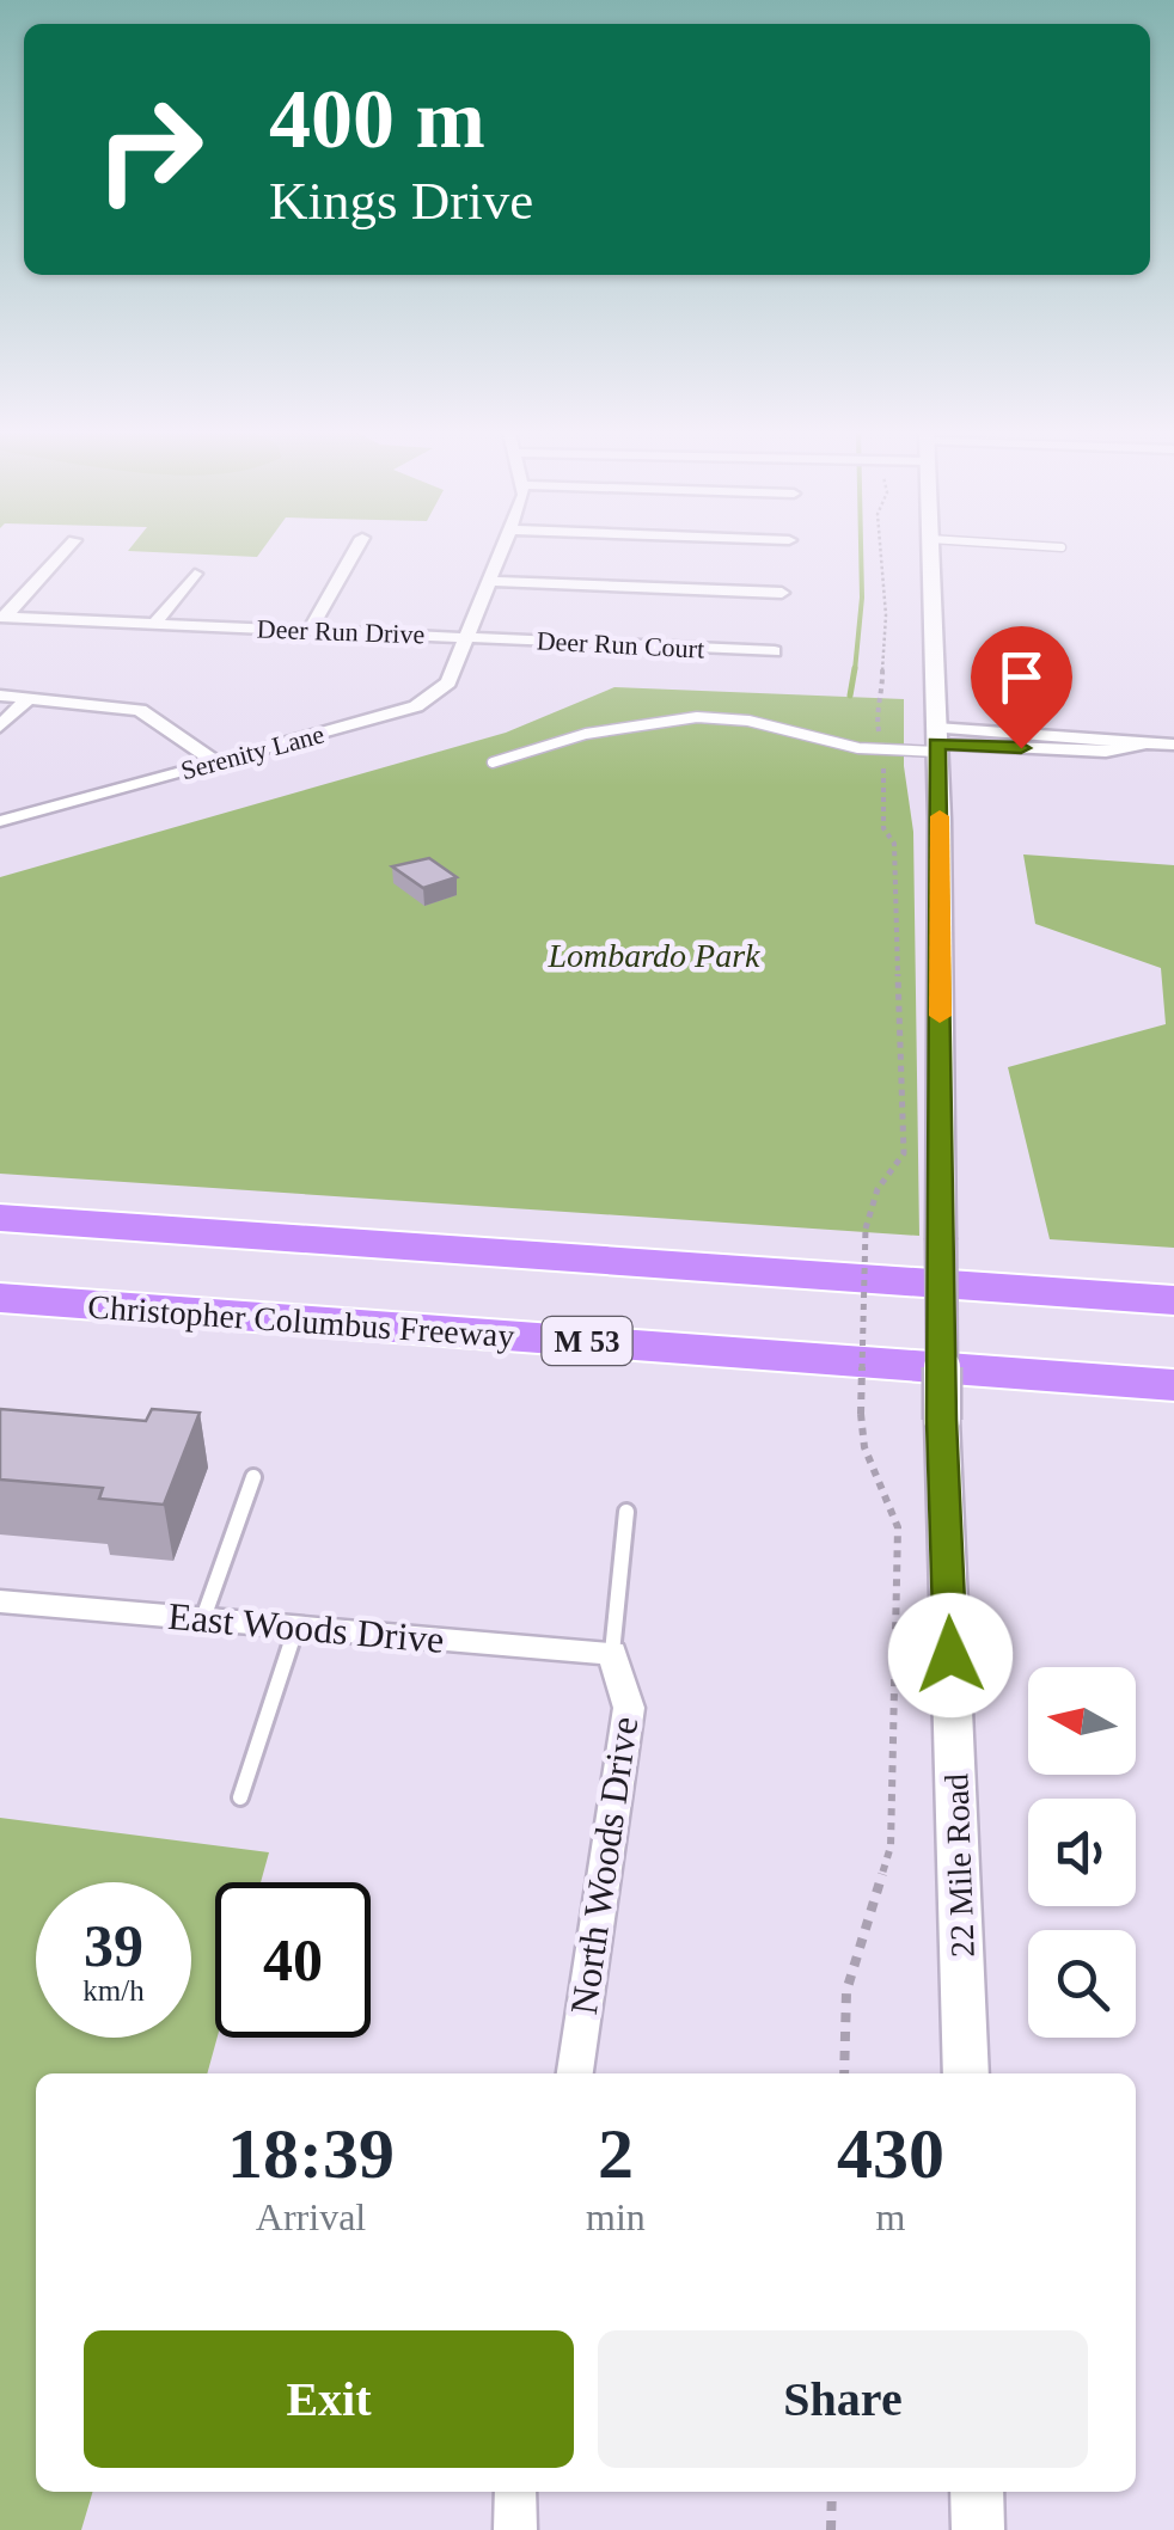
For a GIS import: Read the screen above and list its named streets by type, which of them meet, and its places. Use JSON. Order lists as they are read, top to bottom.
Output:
{
  "streets": {
    "highway": ["Christopher Columbus Freeway", "M 53"],
    "street": [
      "Deer Run Drive",
      "Deer Run Court",
      "Serenity Lane",
      "East Woods Drive",
      "North Woods Drive",
      "22 Mile Road"
    ]
  },
  "crossings": [
    ["Deer Run Drive", "Deer Run Court"],
    ["Deer Run Drive", "Serenity Lane"],
    ["Deer Run Court", "Serenity Lane"],
    ["East Woods Drive", "North Woods Drive"]
  ],
  "parks": ["Lombardo Park"],
  "north": "left",
  "page": {
    "turn": ["400 m", "Kings Drive"],
    "speed": "39 km/h",
    "limit": "40",
    "eta": [
      "18:39",
      "Arrival",
      "2",
      "min",
      "430",
      "m"
    ],
    "buttons": ["Exit", "Share"]
  }
}
